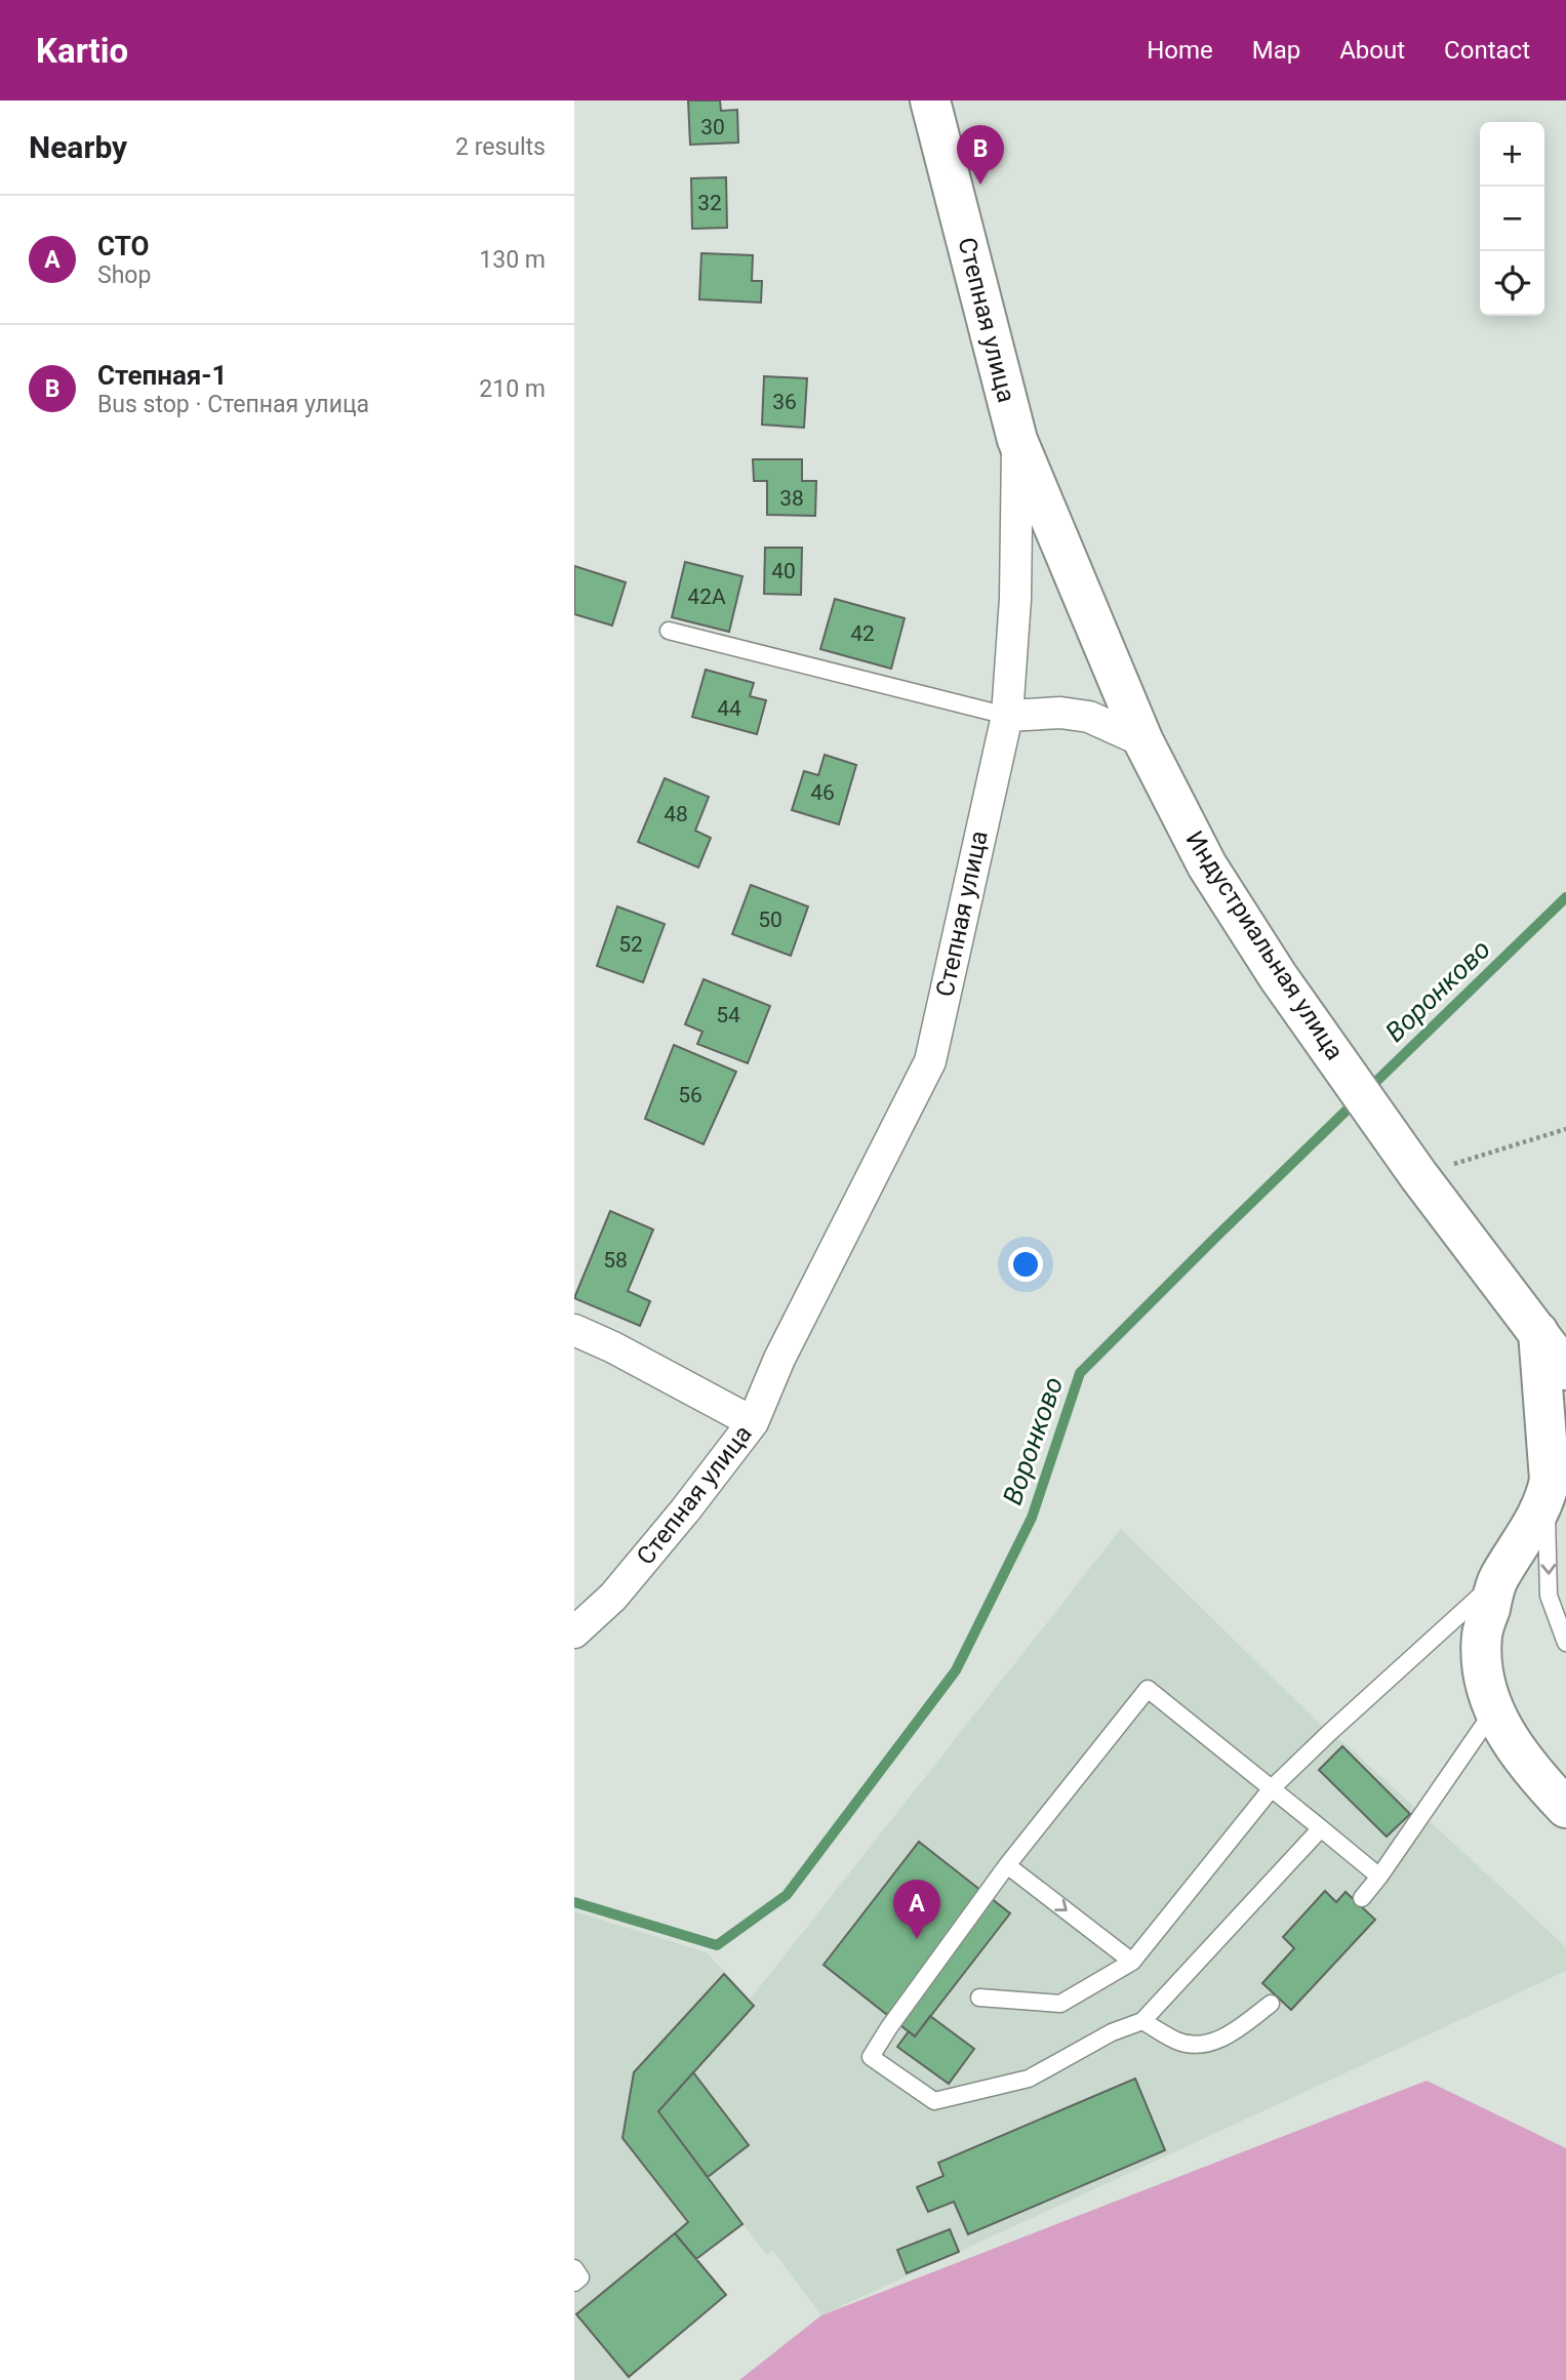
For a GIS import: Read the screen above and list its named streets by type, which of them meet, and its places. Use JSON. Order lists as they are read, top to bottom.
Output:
{
  "streets": {
    "main road": ["Степная улица", "Индустриальная улица"]
  },
  "crossings": [
    ["Степная улица", "Индустриальная улица"]
  ],
  "water": ["Воронково"],
  "house_numbers": [
    "30",
    "32",
    "36",
    "38",
    "40",
    "42А",
    "42",
    "44",
    "46",
    "48",
    "50",
    "52",
    "54",
    "56",
    "58"
  ],
  "page": {
    "header": "Kartio",
    "nav": [
      "Home",
      "Map",
      "About",
      "Contact"
    ],
    "heading": ["Nearby", "2 results"],
    "map_buttons": ["+", "−"],
    "pins": ["B", "A"],
    "list": [
      {
        "mark": "A",
        "name": "СТО",
        "note": "Shop",
        "value": "130 m"
      },
      {
        "mark": "B",
        "name": "Степная-1",
        "note": "Bus stop · Степная улица",
        "value": "210 m"
      }
    ]
  }
}
